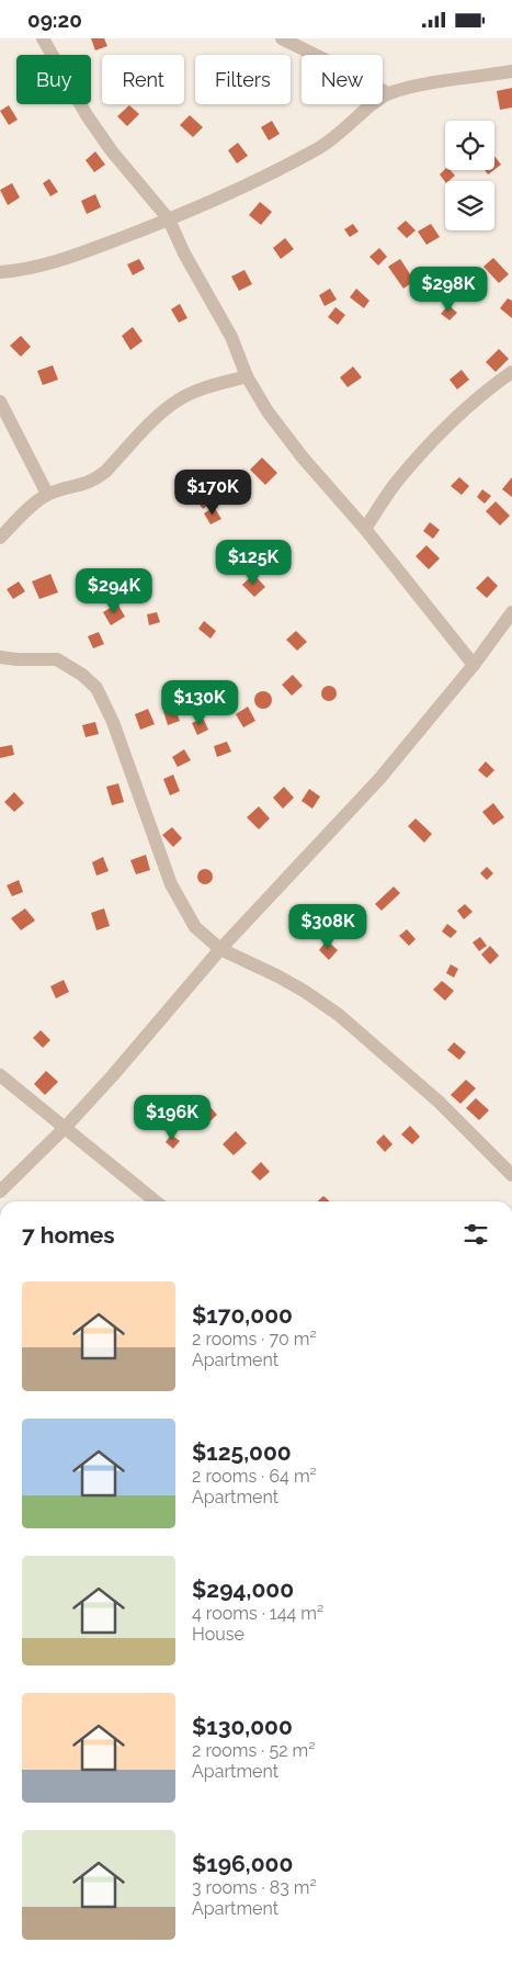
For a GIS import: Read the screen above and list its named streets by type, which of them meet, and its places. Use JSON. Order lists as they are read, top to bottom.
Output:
{
  "page": {
    "status": "09:20",
    "chip": [
      "Buy",
      "Rent",
      "Filters",
      "New"
    ],
    "price": [
      "$298K",
      "$170K",
      "$125K",
      "$294K",
      "$130K",
      "$308K",
      "$196K"
    ],
    "heading": "7 homes",
    "list": [
      {
        "name": "$170,000",
        "note": "2 rooms · 70 m² · Apartment"
      },
      {
        "name": "$125,000",
        "note": "2 rooms · 64 m² · Apartment"
      },
      {
        "name": "$294,000",
        "note": "4 rooms · 144 m² · House"
      },
      {
        "name": "$130,000",
        "note": "2 rooms · 52 m² · Apartment"
      },
      {
        "name": "$196,000",
        "note": "3 rooms · 83 m² · Apartment"
      }
    ]
  }
}
